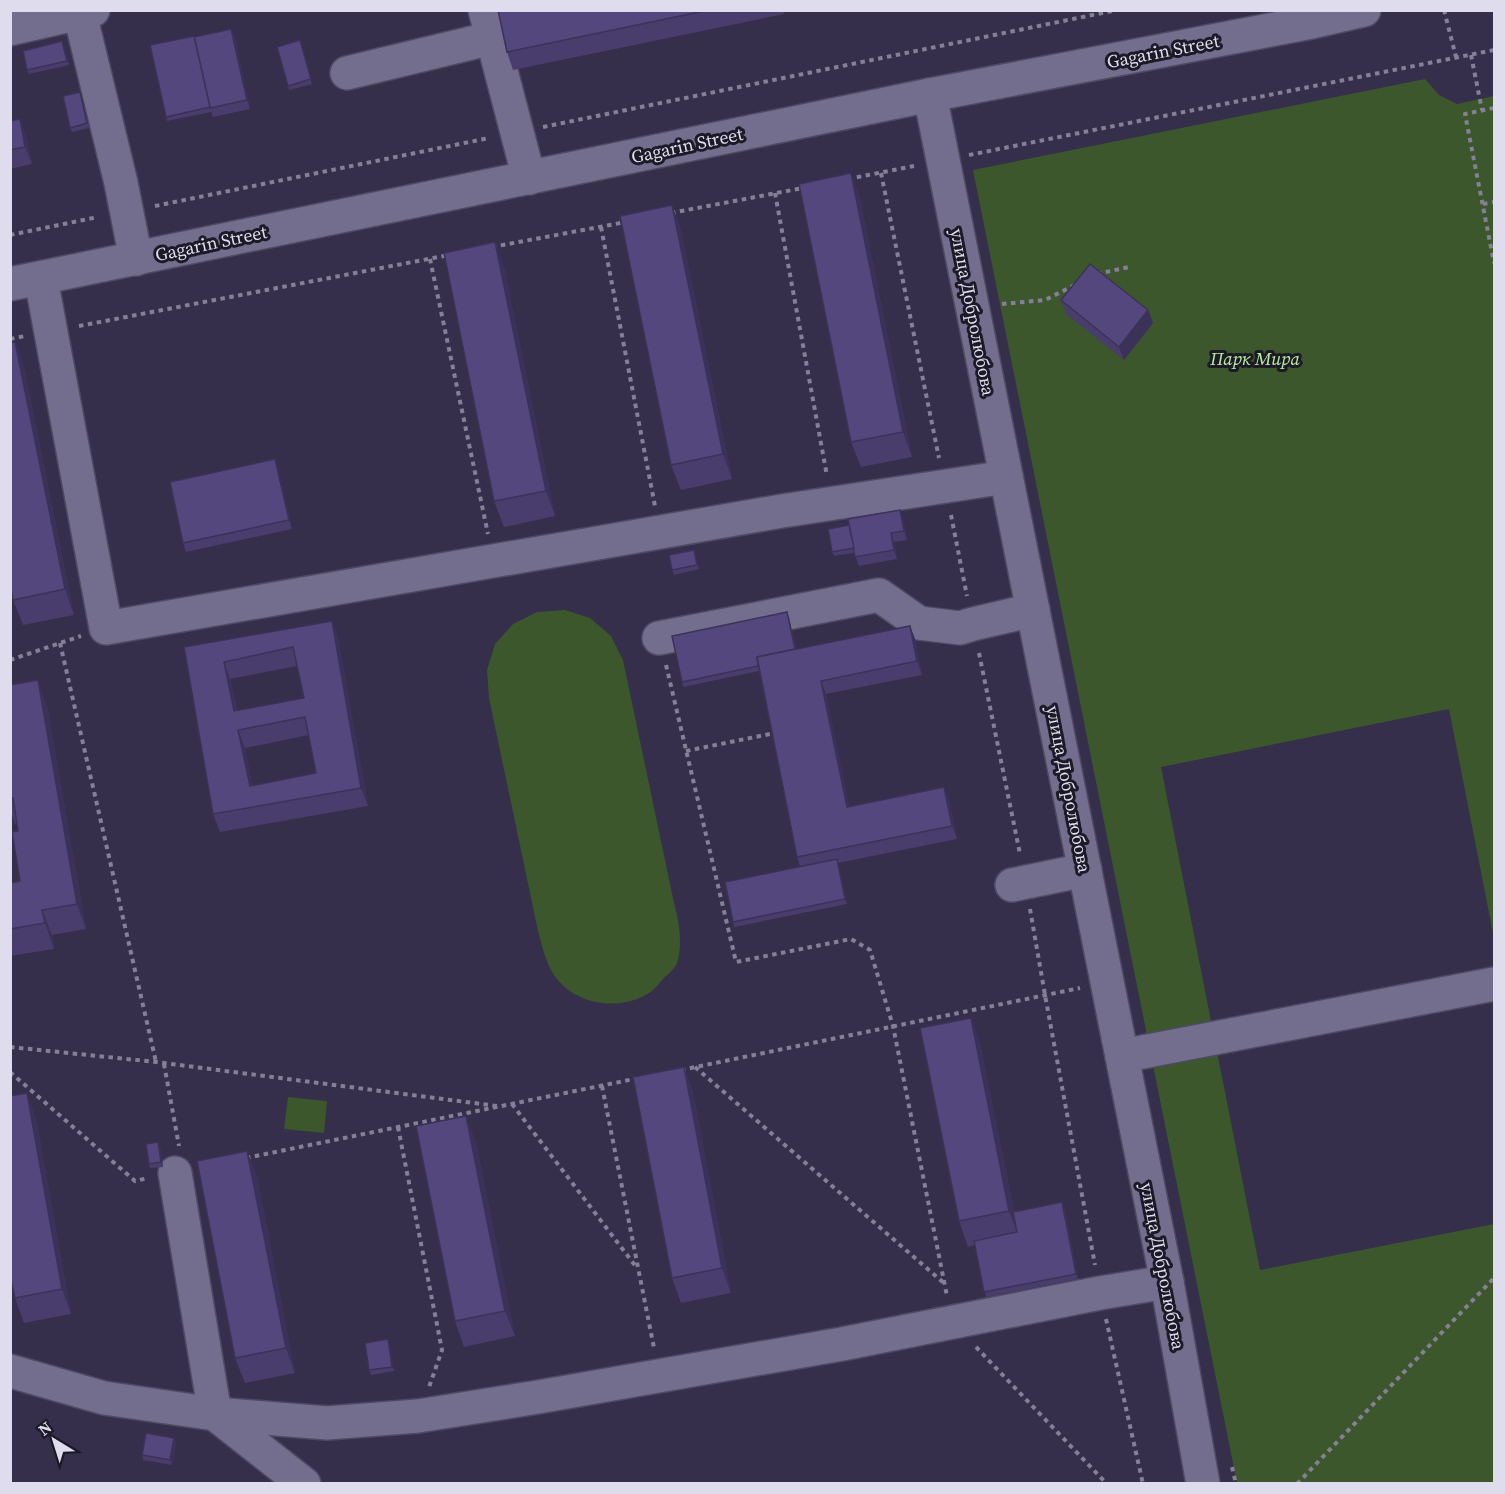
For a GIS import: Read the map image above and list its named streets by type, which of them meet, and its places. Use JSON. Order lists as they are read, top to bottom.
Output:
{
  "streets": {
    "street": ["Gagarin Street", "улица Добролюбова"]
  },
  "crossings": [
    ["Gagarin Street", "улица Добролюбова"]
  ],
  "parks": ["Парк Мира"],
  "north": "top left"
}
